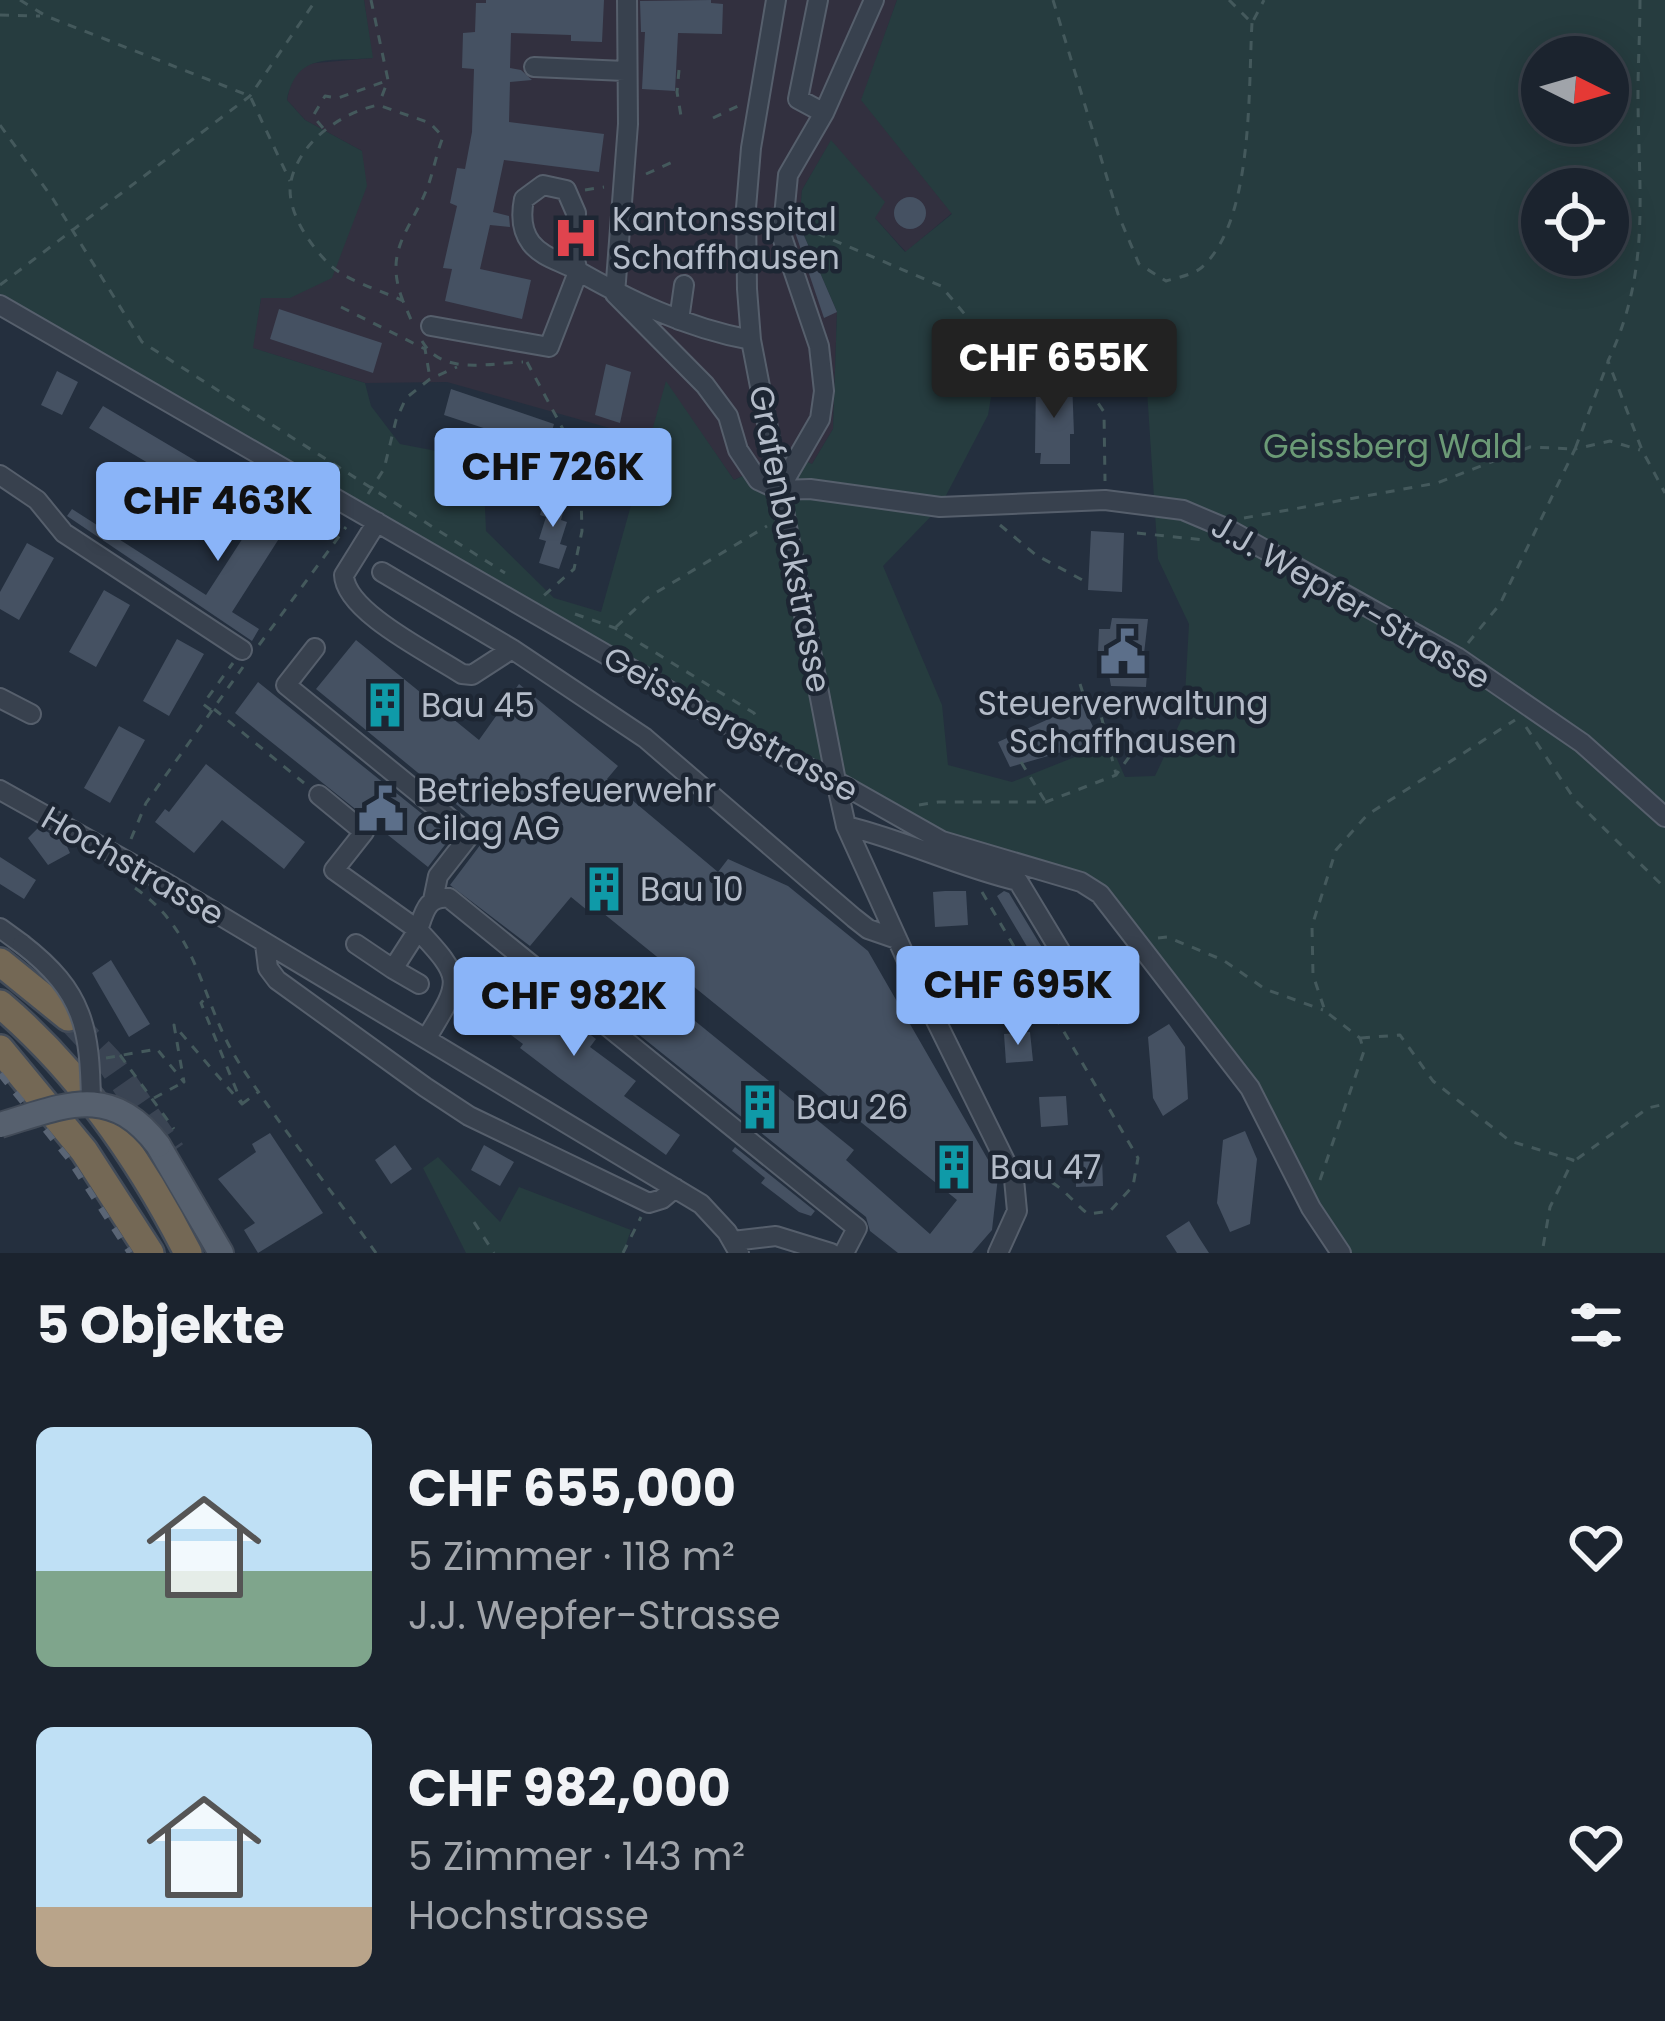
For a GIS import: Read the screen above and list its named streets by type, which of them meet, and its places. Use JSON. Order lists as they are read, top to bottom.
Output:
{
  "streets": {
    "street": [
      "Grafenbuckstrasse",
      "J.J. Wepfer-Strasse",
      "Geissbergstrasse",
      "Hochstrasse"
    ]
  },
  "crossings": [
    ["Grafenbuckstrasse", "J.J. Wepfer-Strasse"],
    ["Grafenbuckstrasse", "Geissbergstrasse"]
  ],
  "parks": ["Geissberg Wald"],
  "places": {
    "hospital": ["Kantonsspital Schaffhausen"],
    "public building": ["Steuerverwaltung Schaffhausen", "Betriebsfeuerwehr Cilag AG"],
    "building": [
      "Bau 45",
      "Bau 10",
      "Bau 26",
      "Bau 47"
    ]
  },
  "north": "right",
  "page": {
    "price": [
      "CHF 655K",
      "CHF 726K",
      "CHF 463K",
      "CHF 695K",
      "CHF 982K"
    ],
    "heading": "5 Objekte",
    "list": [
      {
        "name": "CHF 655,000",
        "note": "5 Zimmer · 118 m² · J.J. Wepfer-Strasse"
      },
      {
        "name": "CHF 982,000",
        "note": "5 Zimmer · 143 m² · Hochstrasse"
      }
    ]
  }
}
